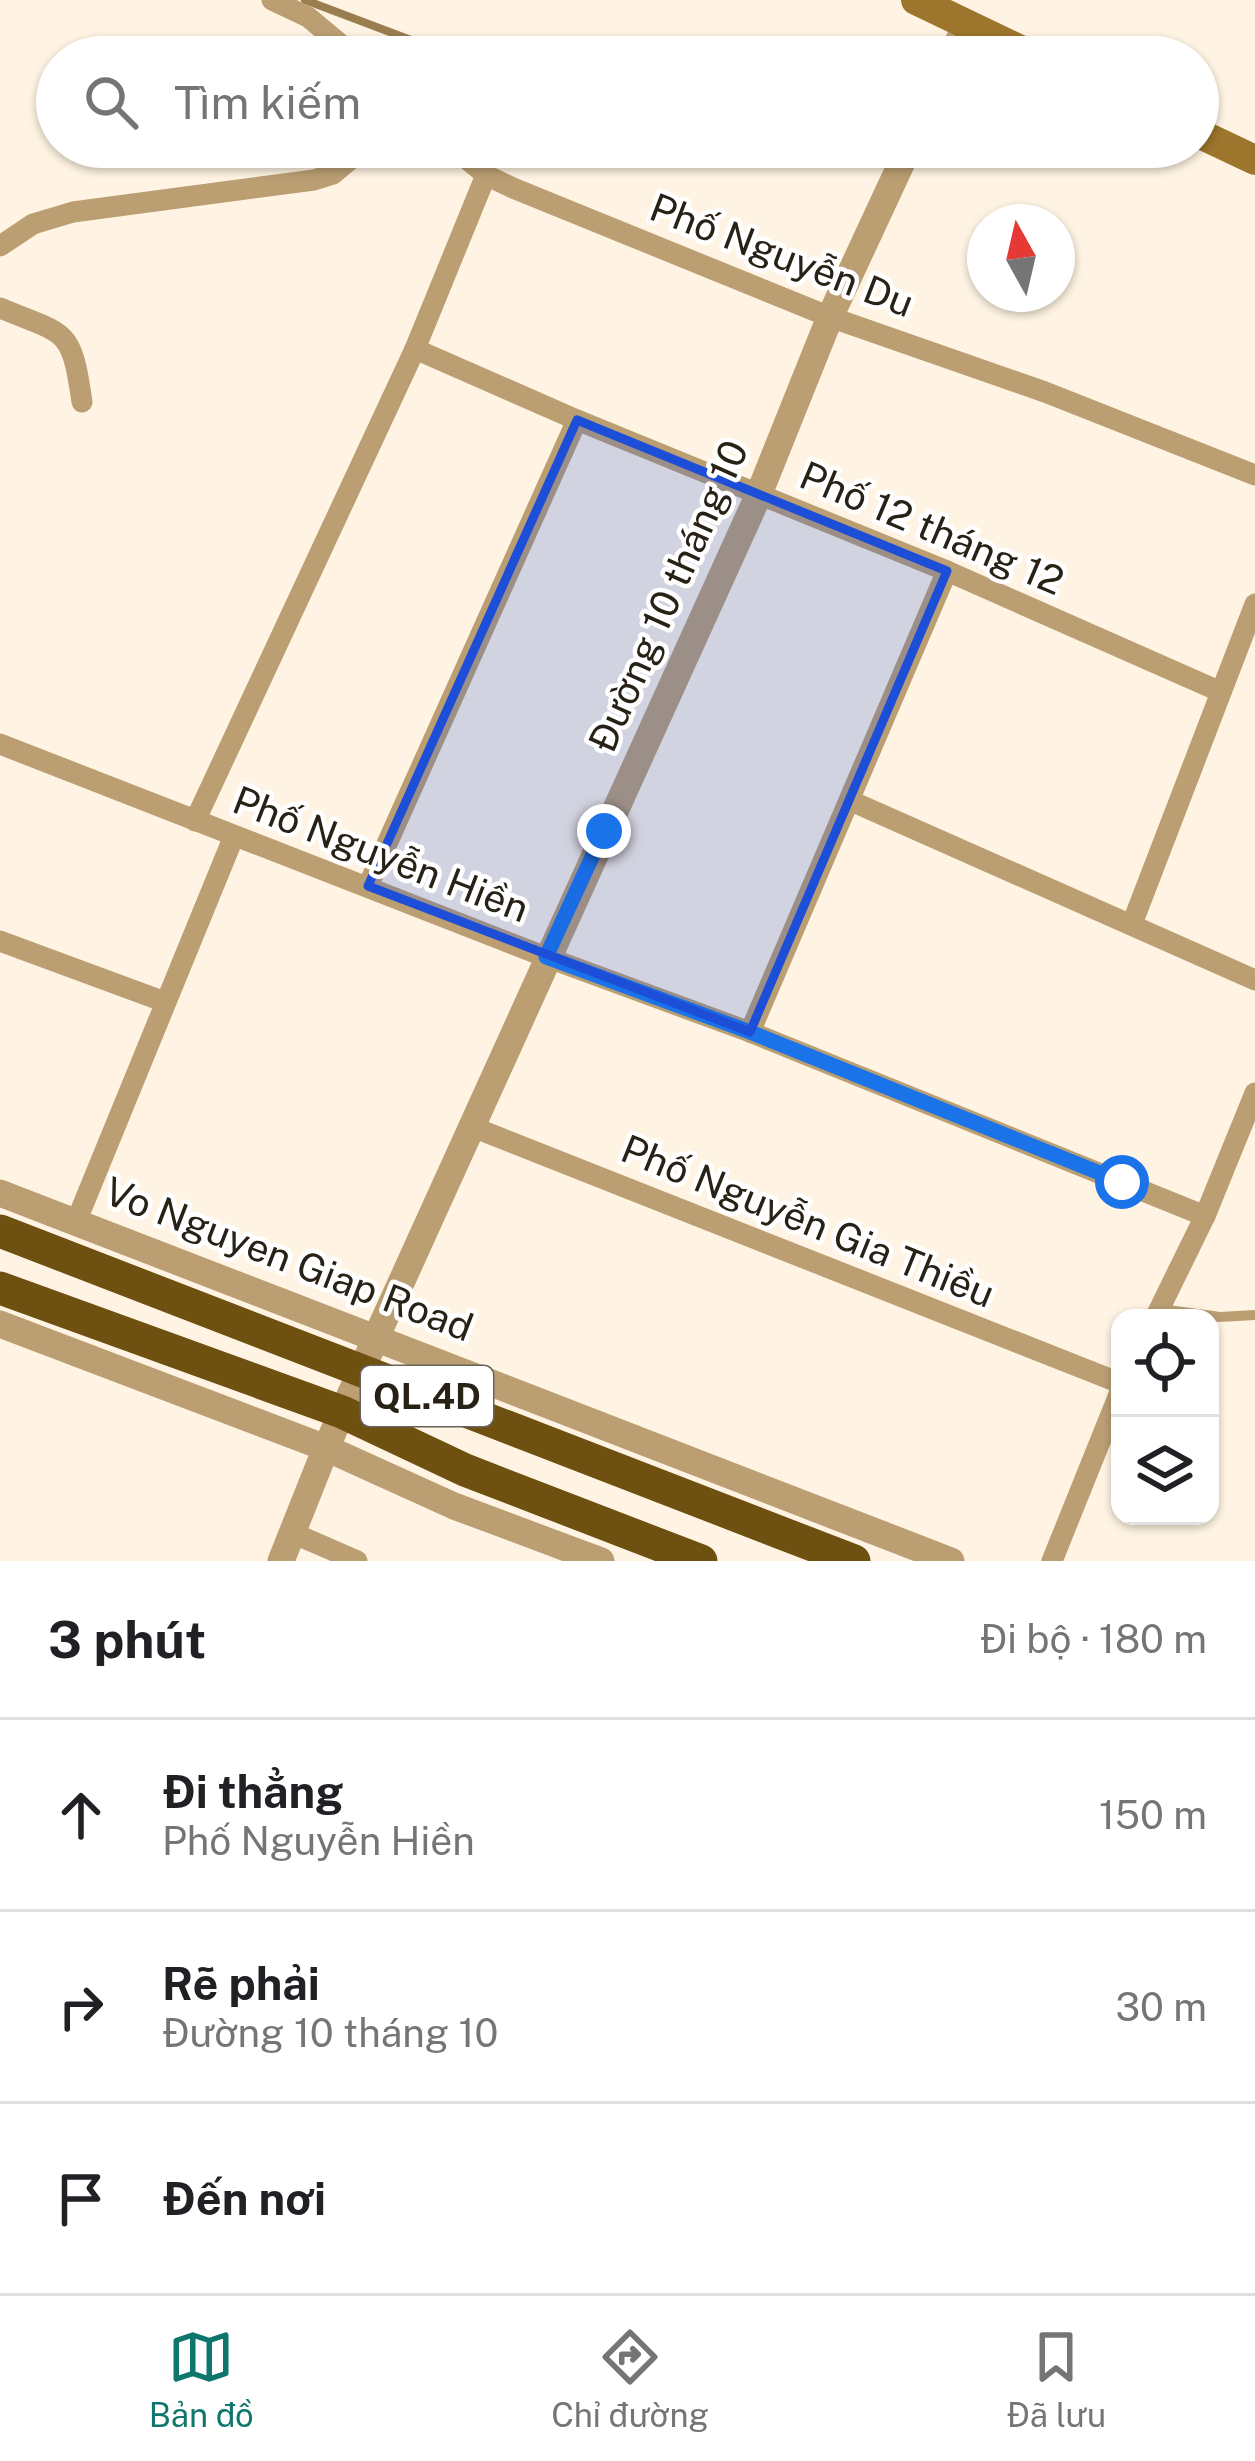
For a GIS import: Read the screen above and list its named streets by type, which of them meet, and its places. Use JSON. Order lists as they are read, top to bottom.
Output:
{
  "streets": {
    "highway": ["Vo Nguyen Giap Road", "QL.4D"],
    "street": [
      "Phố Nguyễn Du",
      "Phố 12 tháng 12",
      "Đường 10 tháng 10",
      "Phố Nguyễn Hiền",
      "Phố Nguyễn Gia Thiều"
    ]
  },
  "crossings": [
    ["Phố Nguyễn Du", "Đường 10 tháng 10"],
    ["Phố 12 tháng 12", "Đường 10 tháng 10"],
    ["Đường 10 tháng 10", "Phố Nguyễn Hiền"],
    ["Đường 10 tháng 10", "Phố Nguyễn Gia Thiều"],
    ["Đường 10 tháng 10", "Vo Nguyen Giap Road"],
    ["Đường 10 tháng 10", "QL.4D"]
  ],
  "north": "top",
  "page": {
    "search": "Tìm kiếm",
    "heading": ["3 phút", "Đi bộ · 180 m"],
    "list": [
      ["Đi thẳng", "Phố Nguyễn Hiền", "150 m"],
      ["Rẽ phải", "Đường 10 tháng 10", "30 m"],
      "Đến nơi"
    ],
    "nav": ["Bản đồ", "Chỉ đường", "Đã lưu"]
  }
}
